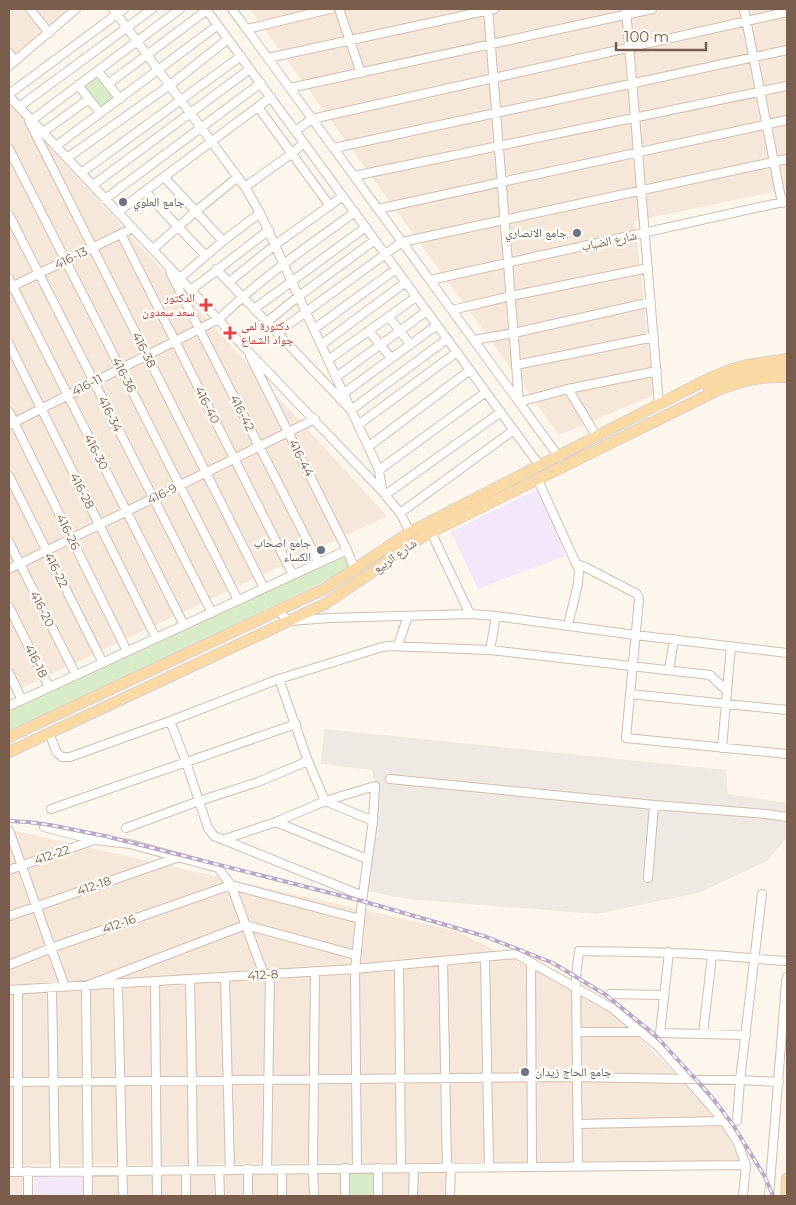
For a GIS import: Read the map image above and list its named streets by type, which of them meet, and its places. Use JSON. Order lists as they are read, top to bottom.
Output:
{
  "streets": {
    "main road": ["شارع الربيع"],
    "street": [
      "شارع الضباب",
      "416-13",
      "416-38",
      "416-36",
      "416-11",
      "416-40",
      "416-42",
      "416-34",
      "416-30",
      "416-44",
      "416-28",
      "416-9",
      "416-26",
      "416-22",
      "416-20",
      "416-18",
      "412-22",
      "412-18",
      "412-16",
      "412-8"
    ]
  },
  "crossings": [
    ["416-13", "416-38"],
    ["416-13", "416-36"],
    ["416-13", "416-40"],
    ["416-13", "416-34"],
    ["416-13", "416-30"],
    ["416-38", "416-11"],
    ["416-38", "416-9"],
    ["416-36", "416-11"],
    ["416-36", "416-9"],
    ["416-11", "416-40"],
    ["416-11", "416-42"],
    ["416-11", "416-34"],
    ["416-11", "416-30"],
    ["416-11", "416-28"],
    ["416-11", "416-26"],
    ["416-40", "416-9"],
    ["416-42", "416-9"],
    ["416-34", "416-9"],
    ["416-30", "416-9"],
    ["416-44", "416-9"],
    ["416-44", "شارع الربيع"],
    ["416-28", "416-9"],
    ["416-9", "416-26"],
    ["416-9", "416-22"],
    ["416-9", "416-20"]
  ],
  "places": {
    "other": [
      "جامع العلوي",
      "جامع الانصاري",
      "جامع اصحاب الکساء",
      "جامع الحاج زيدان"
    ],
    "health": ["الدكتور سعد سعدون", "دكتورة لمى جواد الشماع"]
  },
  "scale_bar": "100 m"
}
